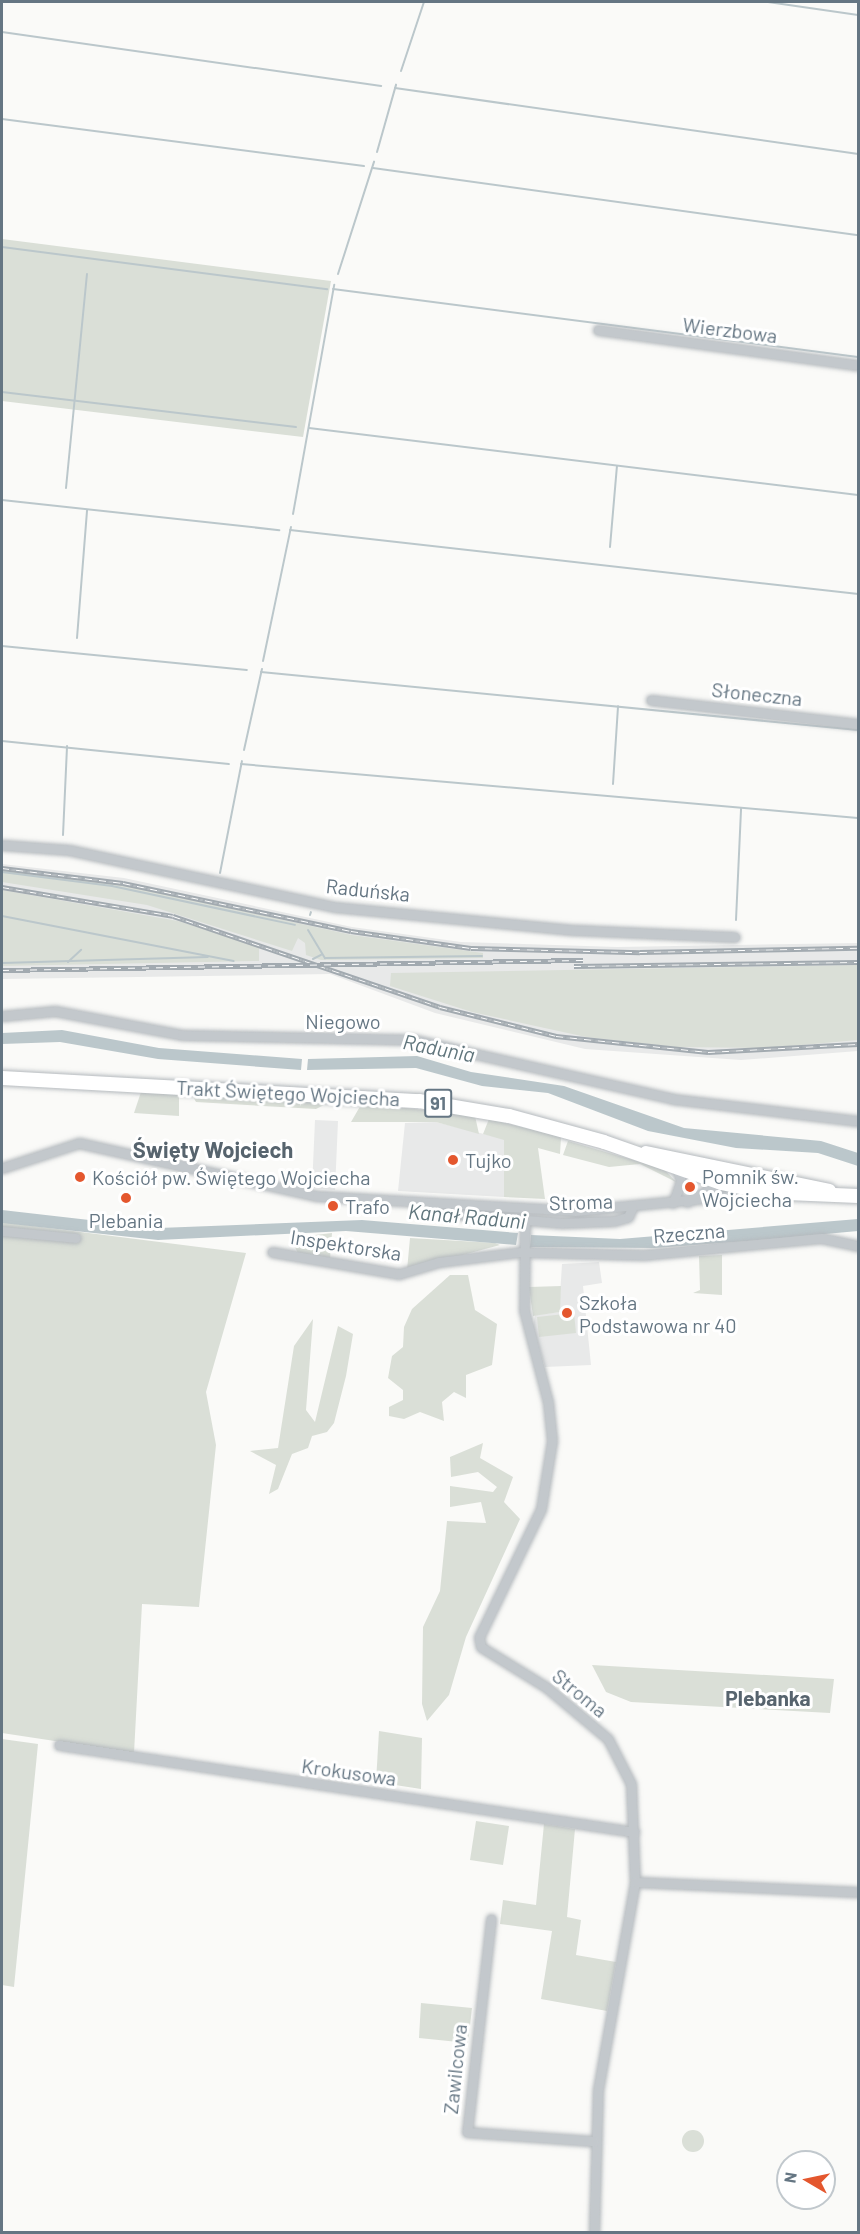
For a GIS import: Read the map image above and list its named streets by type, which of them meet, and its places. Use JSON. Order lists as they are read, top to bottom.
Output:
{
  "streets": {
    "main road": ["Trakt Świętego Wojciecha", "91"],
    "street": [
      "Wierzbowa",
      "Słoneczna",
      "Raduńska",
      "Niegowo",
      "Stroma",
      "Rzeczna",
      "Inspektorska",
      "Krokusowa",
      "Zawilcowa"
    ]
  },
  "crossings": [
    ["Trakt Świętego Wojciecha", "Stroma"],
    ["Stroma", "Rzeczna"],
    ["Stroma", "Inspektorska"],
    ["Stroma", "Krokusowa"],
    ["Stroma", "Zawilcowa"],
    ["Rzeczna", "Inspektorska"]
  ],
  "districts": ["Święty Wojciech", "Plebanka"],
  "water": ["Radunia", "Kanał Raduni"],
  "places": [
    "Tujko",
    "Kościół pw. Świętego Wojciecha",
    "Pomnik św. Wojciecha",
    "Plebania",
    "Trafo",
    "Szkoła Podstawowa nr 40"
  ],
  "north": "left"
}
